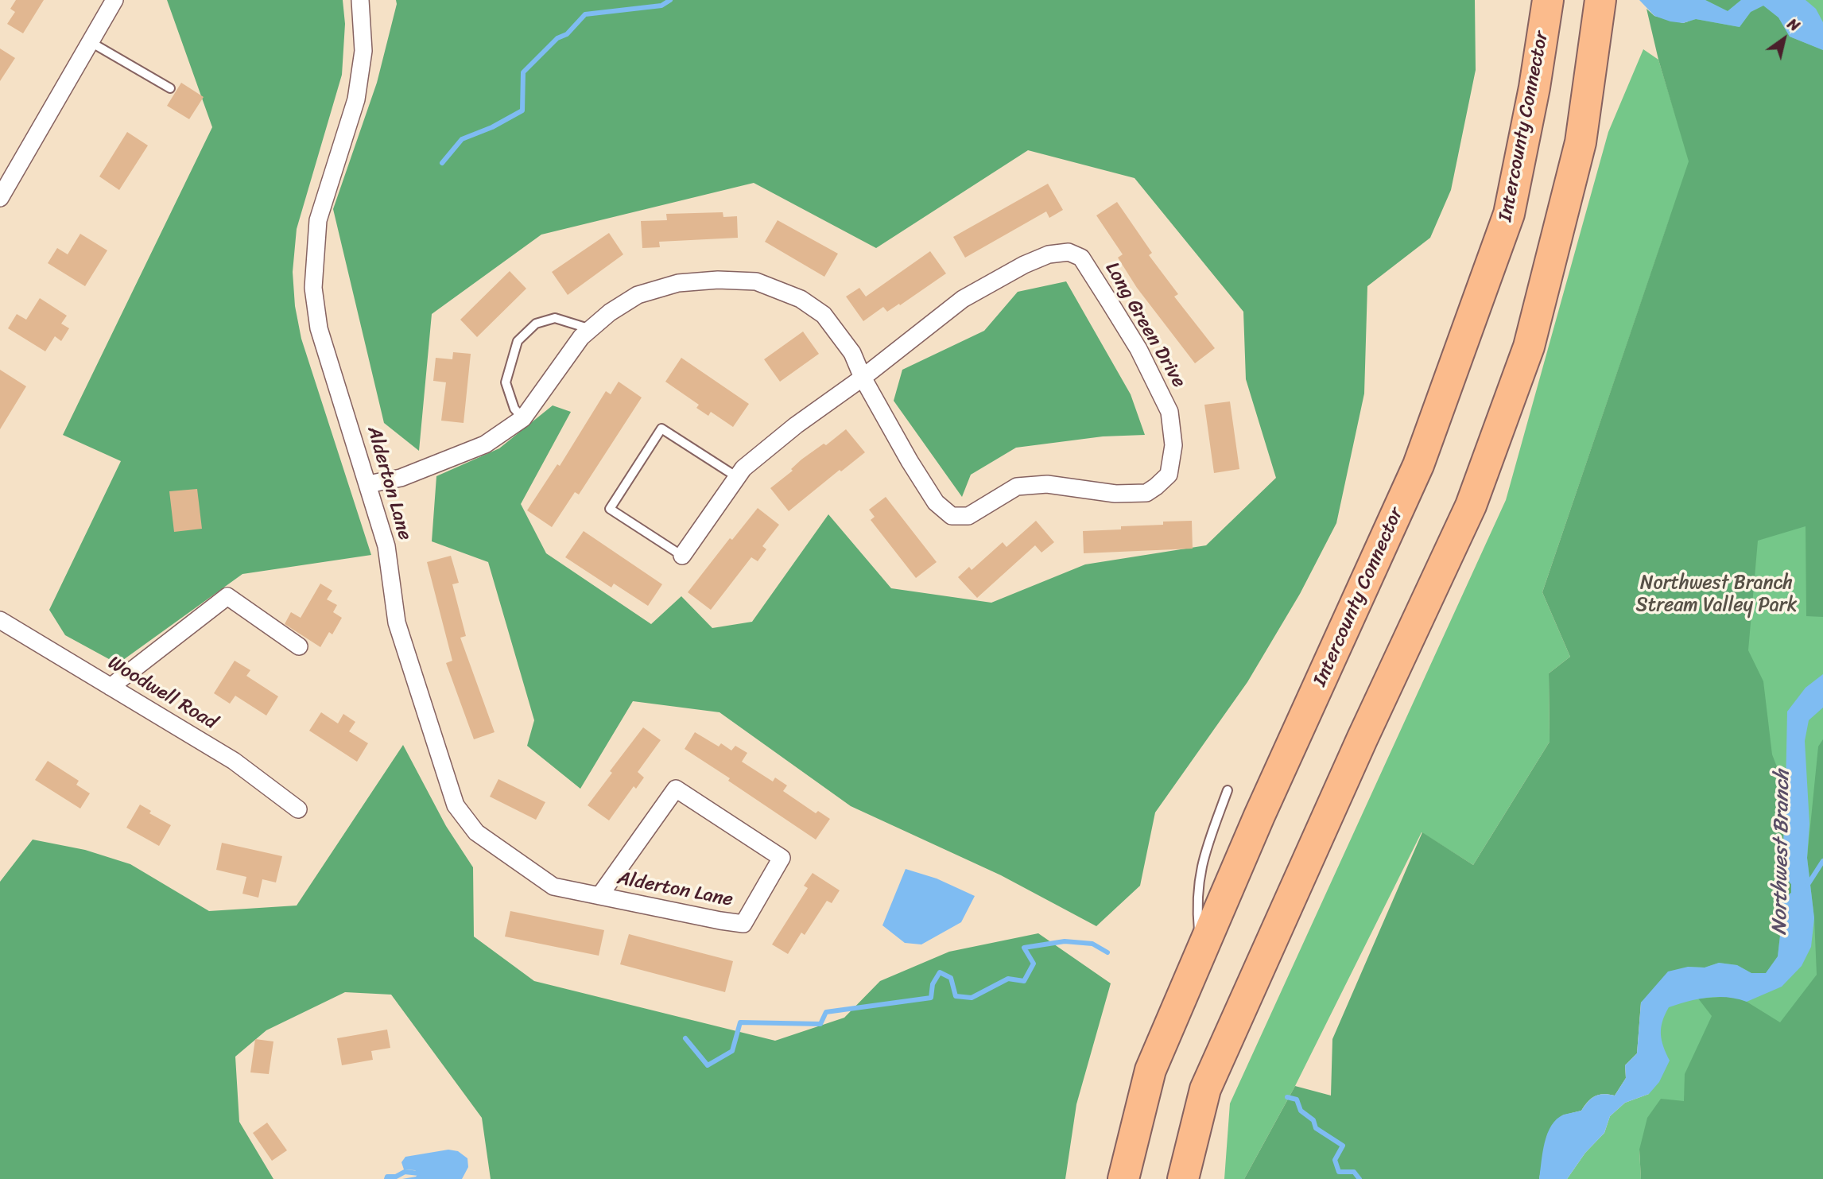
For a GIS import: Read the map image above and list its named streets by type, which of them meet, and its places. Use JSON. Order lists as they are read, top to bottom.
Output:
{
  "streets": {
    "highway": ["Intercounty Connector"],
    "street": ["Long Green Drive", "Alderton Lane", "Woodwell Road"]
  },
  "crossings": [
    ["Long Green Drive", "Alderton Lane"]
  ],
  "water": ["Northwest Branch"],
  "parks": ["Northwest Branch Stream Valley Park"],
  "north": "top right"
}
